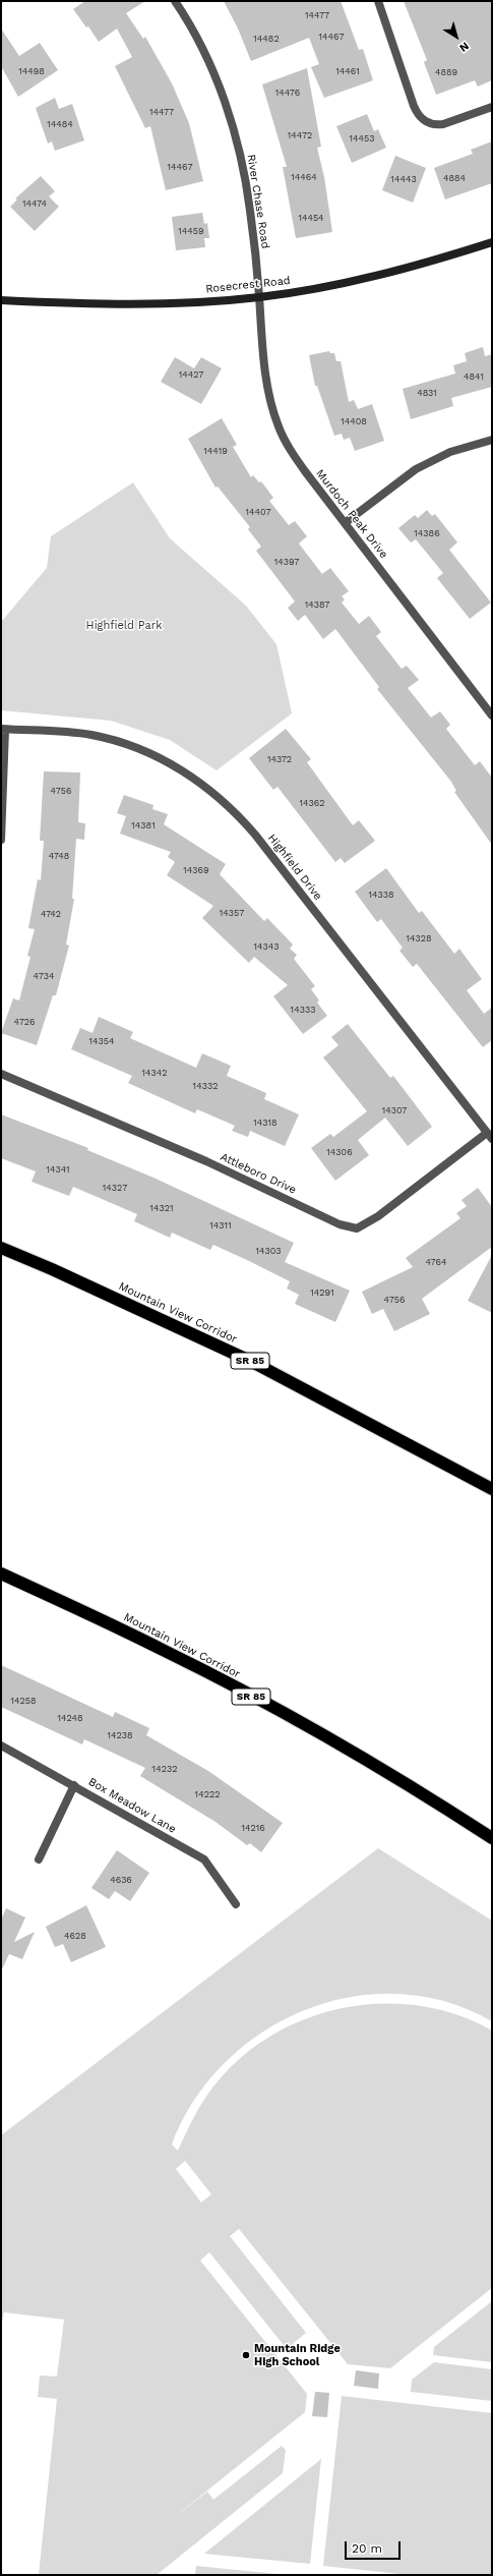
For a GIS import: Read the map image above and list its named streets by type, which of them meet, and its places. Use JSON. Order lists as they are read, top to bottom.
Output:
{
  "streets": {
    "highway": ["Mountain View Corridor", "SR 85"],
    "main road": ["Rosecrest Road"],
    "street": [
      "River Chase Road",
      "Murdoch Peak Drive",
      "Highfield Drive",
      "Attleboro Drive",
      "Box Meadow Lane"
    ]
  },
  "crossings": [
    ["River Chase Road", "Rosecrest Road"],
    ["River Chase Road", "Murdoch Peak Drive"],
    ["Rosecrest Road", "Murdoch Peak Drive"],
    ["Highfield Drive", "Attleboro Drive"]
  ],
  "parks": ["Highfield Park"],
  "places": ["Mountain Ridge High School"],
  "house_numbers": [
    "14477",
    "14467",
    "14482",
    "14498",
    "14461",
    "4889",
    "14476",
    "14477",
    "14484",
    "14472",
    "14453",
    "14467",
    "14464",
    "4884",
    "14443",
    "14474",
    "14454",
    "14459",
    "14427",
    "4841",
    "4831",
    "14408",
    "14419",
    "14407",
    "14386",
    "14397",
    "14387",
    "14372",
    "4756",
    "14362",
    "14381",
    "4748",
    "14369",
    "14338",
    "14357",
    "4742",
    "14328",
    "14343",
    "4734",
    "14333",
    "4726",
    "14354",
    "14342",
    "14332",
    "14307",
    "14318",
    "14306",
    "14341",
    "14327",
    "14321",
    "14311",
    "14303",
    "4764",
    "14291",
    "4756",
    "14258",
    "14248",
    "14238",
    "14232",
    "14222",
    "14216",
    "4636",
    "4628"
  ],
  "scale_bar": "20 m",
  "north": "bottom right"
}
